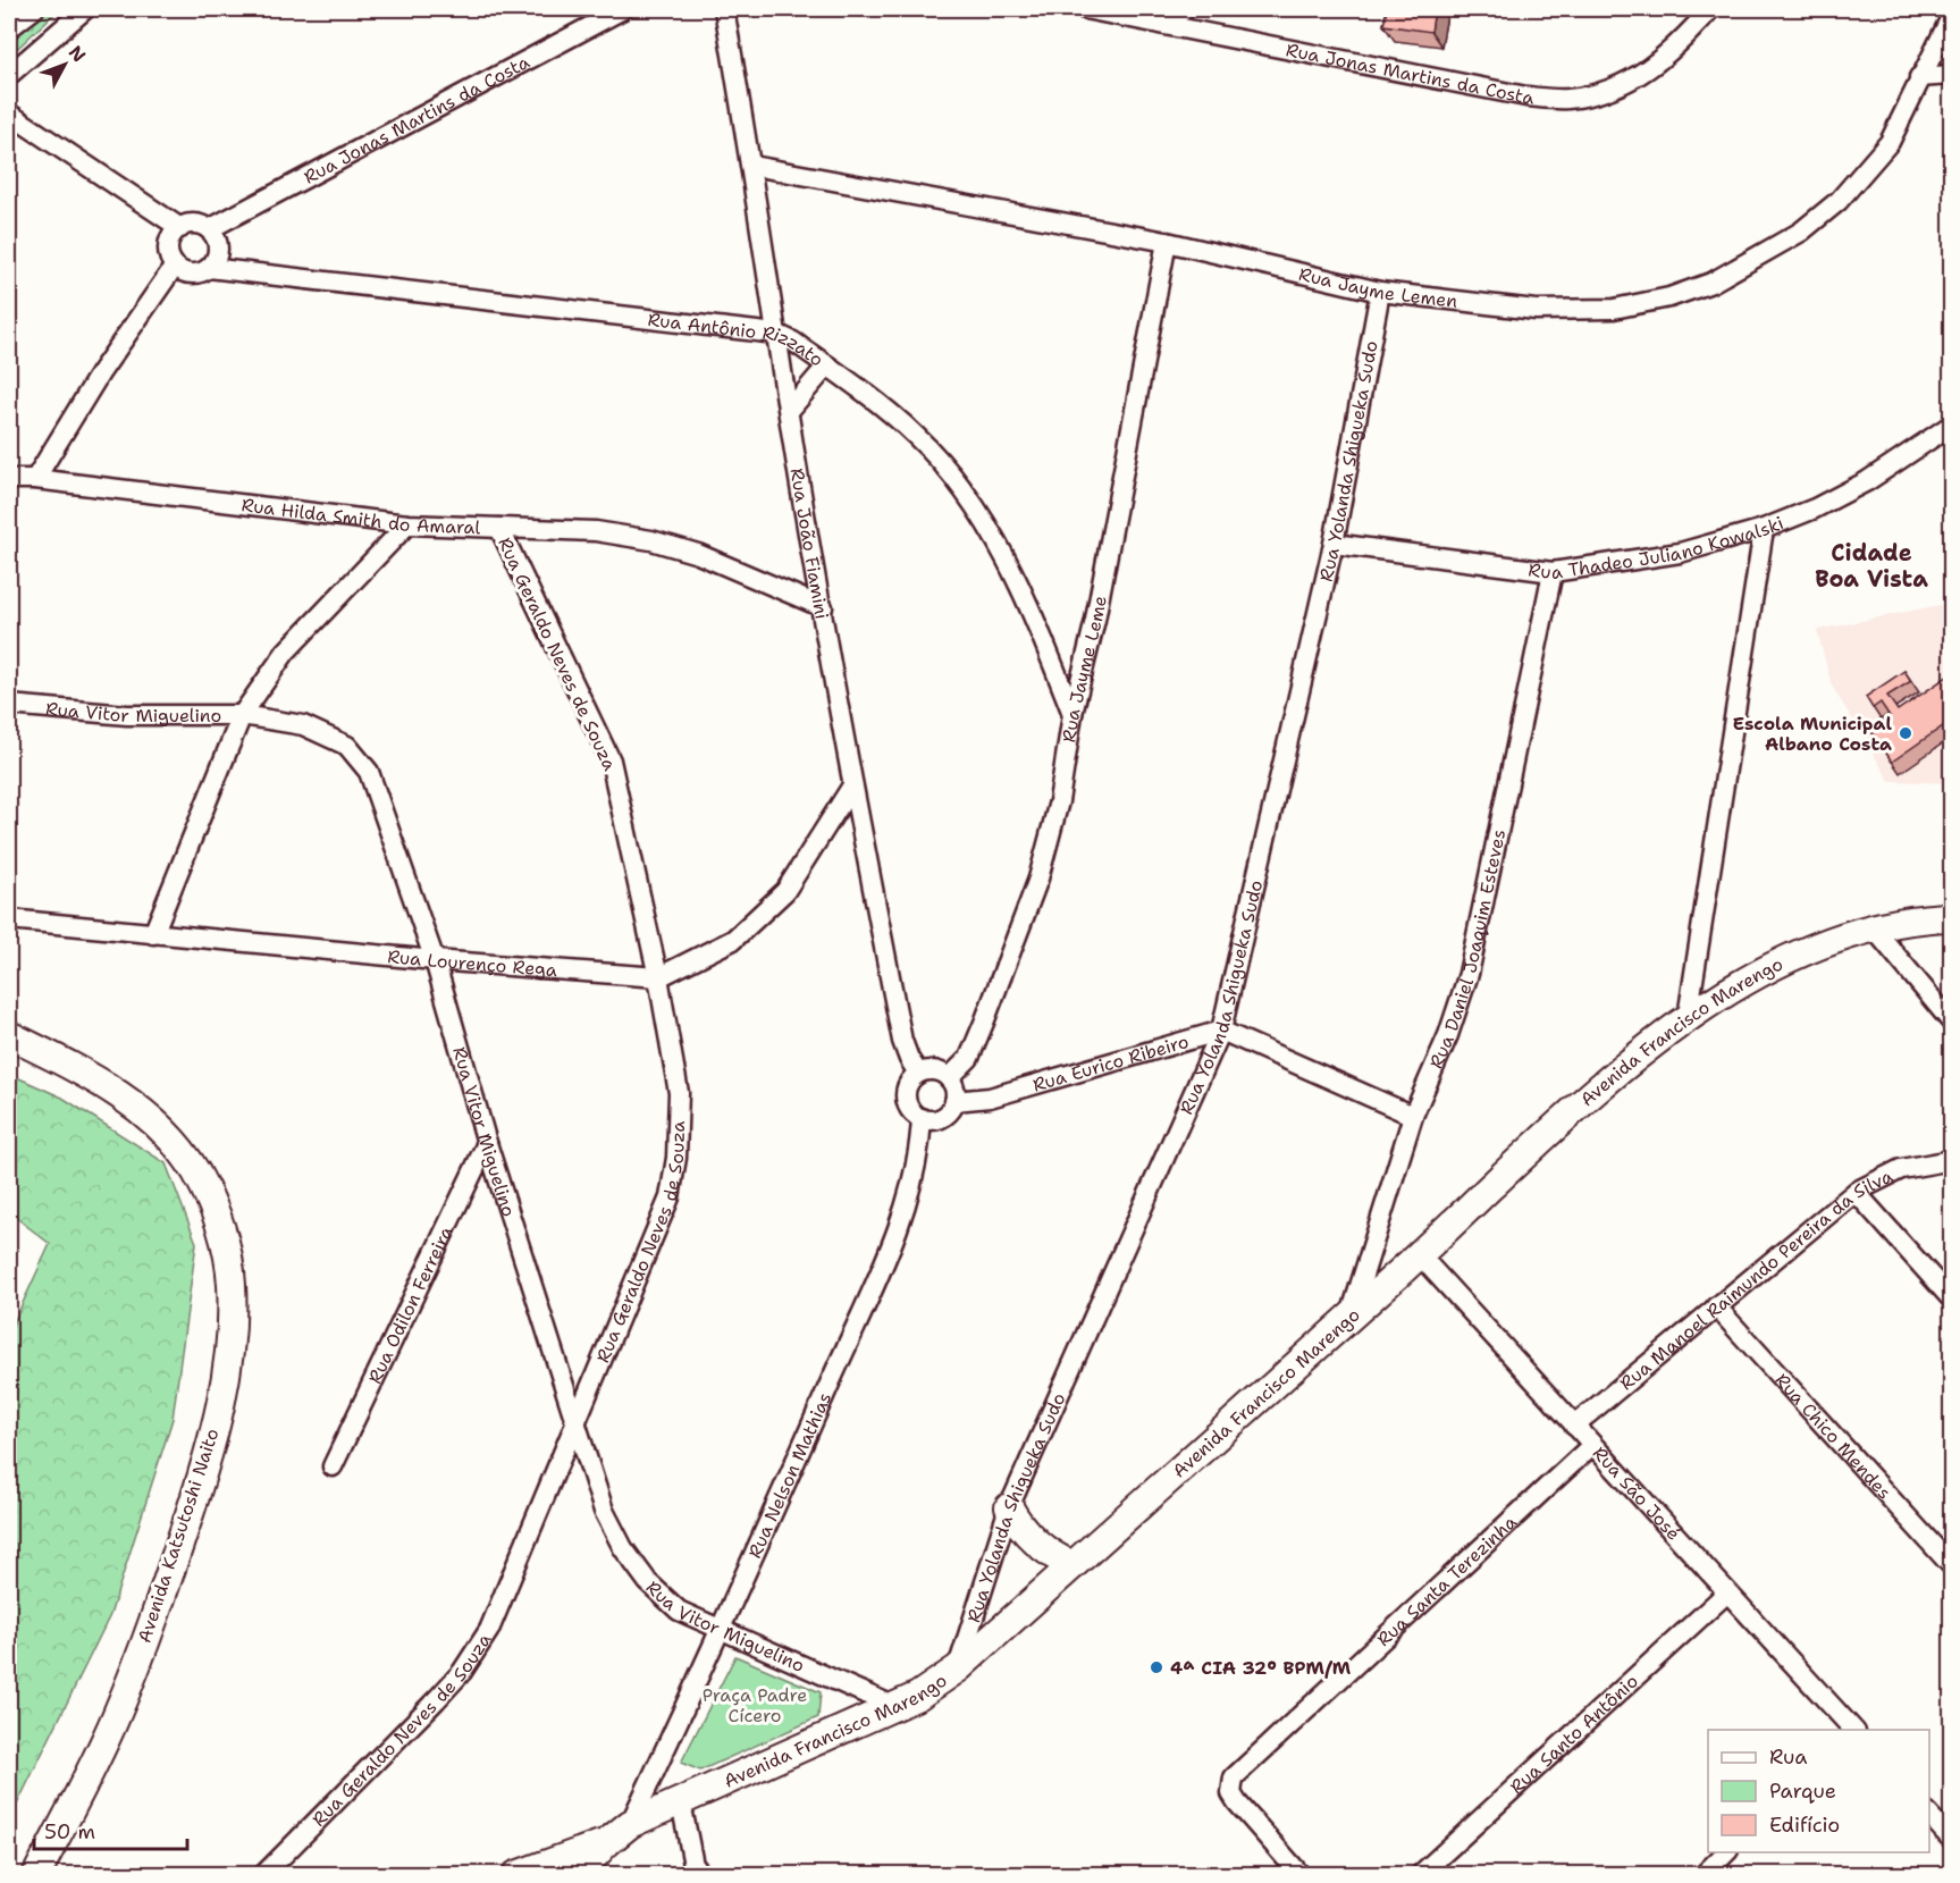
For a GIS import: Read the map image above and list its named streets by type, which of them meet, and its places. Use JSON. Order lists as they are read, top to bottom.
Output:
{
  "streets": {
    "main road": ["Avenida Francisco Marengo", "Avenida Katsutoshi Naito"],
    "street": [
      "Rua Jonas Martins da Costa",
      "Rua Jayme Lemen",
      "Rua Antônio Rizzato",
      "Rua Yolanda Shigueka Sudo",
      "Rua Hilda Smith do Amaral",
      "Rua João Fiamini",
      "Rua Thadeo Juliano Kowalski",
      "Rua Geraldo Neves de Souza",
      "Rua Jayme Leme",
      "Rua Vitor Miguelino",
      "Rua Daniel Joaquim Esteves",
      "Rua Lourenço Rega",
      "Rua Eurico Ribeiro",
      "Rua Manoel Raimundo Pereira da Silva",
      "Rua Odilon Ferreira",
      "Rua Chico Mendes",
      "Rua Nelson Mathias",
      "Rua São José",
      "Rua Santa Terezinha",
      "Rua Santo Antônio"
    ]
  },
  "crossings": [
    ["Rua Jonas Martins da Costa", "Rua Antônio Rizzato"],
    ["Rua Jayme Lemen", "Rua Yolanda Shigueka Sudo"],
    ["Rua Jayme Lemen", "Rua João Fiamini"],
    ["Rua Jayme Lemen", "Rua Jayme Leme"],
    ["Rua Antônio Rizzato", "Rua João Fiamini"],
    ["Rua Antônio Rizzato", "Rua Jayme Leme"],
    ["Rua Yolanda Shigueka Sudo", "Rua Thadeo Juliano Kowalski"],
    ["Rua Yolanda Shigueka Sudo", "Avenida Francisco Marengo"],
    ["Rua Yolanda Shigueka Sudo", "Rua Eurico Ribeiro"],
    ["Rua Hilda Smith do Amaral", "Rua João Fiamini"],
    ["Rua Hilda Smith do Amaral", "Rua Geraldo Neves de Souza"],
    ["Rua João Fiamini", "Rua Jayme Leme"],
    ["Rua João Fiamini", "Rua Eurico Ribeiro"],
    ["Rua João Fiamini", "Rua Nelson Mathias"],
    ["Rua Thadeo Juliano Kowalski", "Rua Daniel Joaquim Esteves"],
    ["Rua Geraldo Neves de Souza", "Rua Vitor Miguelino"],
    ["Rua Geraldo Neves de Souza", "Rua Lourenço Rega"],
    ["Rua Jayme Leme", "Rua Eurico Ribeiro"],
    ["Rua Jayme Leme", "Rua Nelson Mathias"],
    ["Rua Vitor Miguelino", "Rua Lourenço Rega"],
    ["Rua Vitor Miguelino", "Avenida Francisco Marengo"],
    ["Rua Vitor Miguelino", "Rua Odilon Ferreira"],
    ["Rua Vitor Miguelino", "Rua Nelson Mathias"],
    ["Rua Daniel Joaquim Esteves", "Avenida Francisco Marengo"],
    ["Avenida Francisco Marengo", "Rua Nelson Mathias"],
    ["Avenida Francisco Marengo", "Rua São José"],
    ["Rua Eurico Ribeiro", "Rua Nelson Mathias"],
    ["Rua Manoel Raimundo Pereira da Silva", "Rua Chico Mendes"],
    ["Rua Manoel Raimundo Pereira da Silva", "Rua São José"],
    ["Rua São José", "Rua Santa Terezinha"],
    ["Rua São José", "Rua Santo Antônio"]
  ],
  "districts": ["Cidade Boa Vista"],
  "parks": ["Praça Padre Cícero"],
  "places": ["Escola Municipal Albano Costa", "4ª CIA 32º BPM/M"],
  "legend": ["Rua", "Parque", "Edifício"],
  "scale_bar": "50 m",
  "north": "top right"
}
